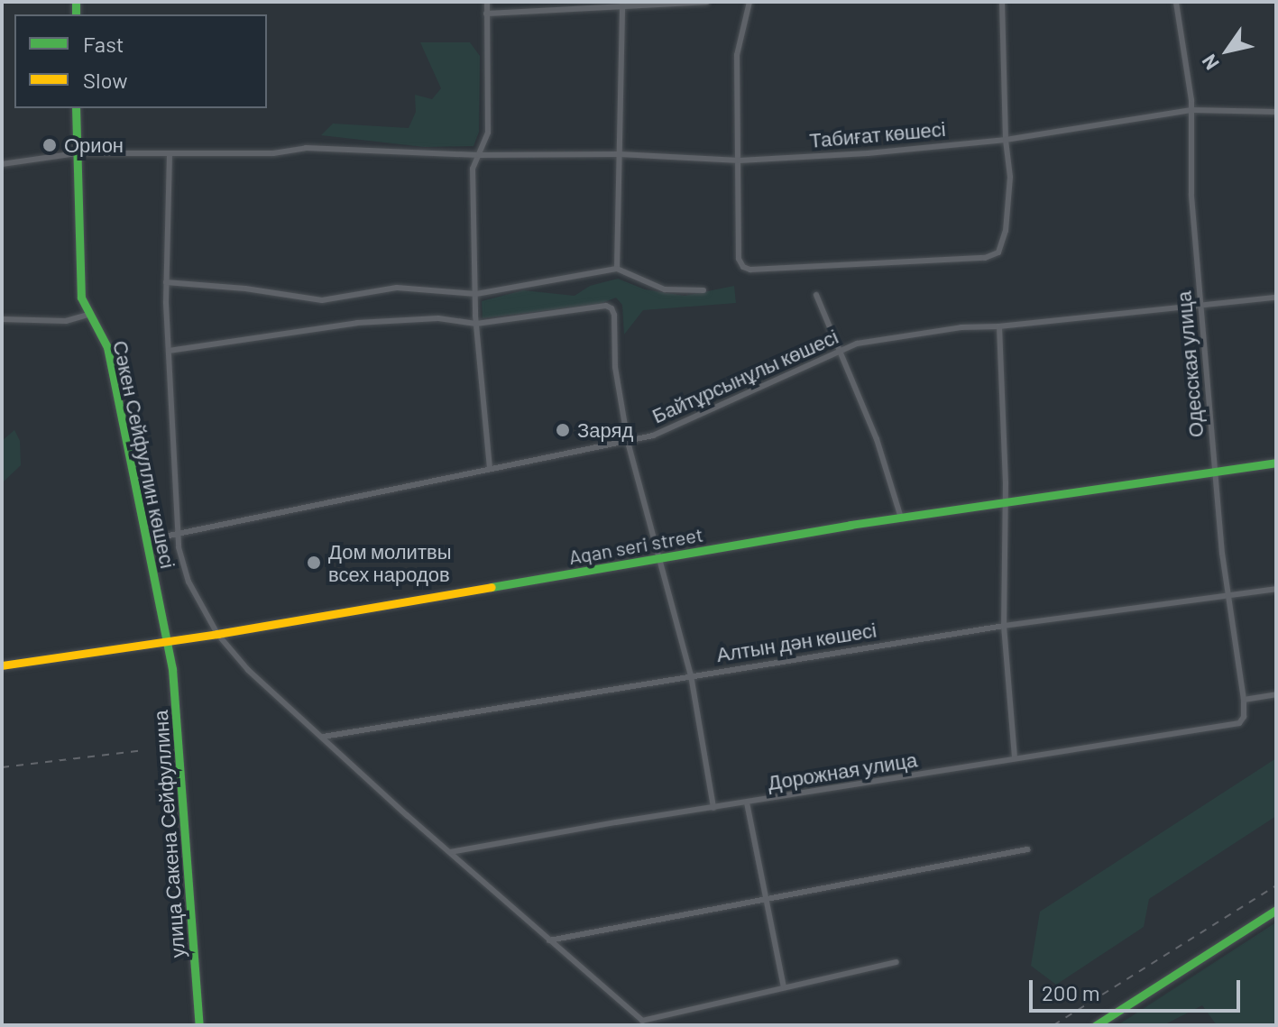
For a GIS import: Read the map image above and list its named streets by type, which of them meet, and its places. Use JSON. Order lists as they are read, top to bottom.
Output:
{
  "streets": {
    "street": [
      "Табиғат көшесі",
      "Одесская улица",
      "Байтұрсынұлы көшесі",
      "Сәкен Сейфуллин көшесі",
      "Aqan seri street",
      "Алтын дән көшесі",
      "Дорожная улица",
      "улица Сакена Сейфуллина"
    ]
  },
  "crossings": [
    ["Табиғат көшесі", "Одесская улица"],
    ["Табиғат көшесі", "Сәкен Сейфуллин көшесі"],
    ["Одесская улица", "Байтұрсынұлы көшесі"],
    ["Одесская улица", "Aqan seri street"],
    ["Одесская улица", "Алтын дән көшесі"],
    ["Одесская улица", "Дорожная улица"],
    ["Байтұрсынұлы көшесі", "Сәкен Сейфуллин көшесі"],
    ["Сәкен Сейфуллин көшесі", "Aqan seri street"],
    ["Сәкен Сейфуллин көшесі", "улица Сакена Сейфуллина"],
    ["Aqan seri street", "улица Сакена Сейфуллина"]
  ],
  "places": ["Орион", "Заряд", "Дом молитвы всех народов"],
  "legend": ["Fast", "Slow"],
  "scale_bar": "200 m",
  "north": "bottom left"
}
